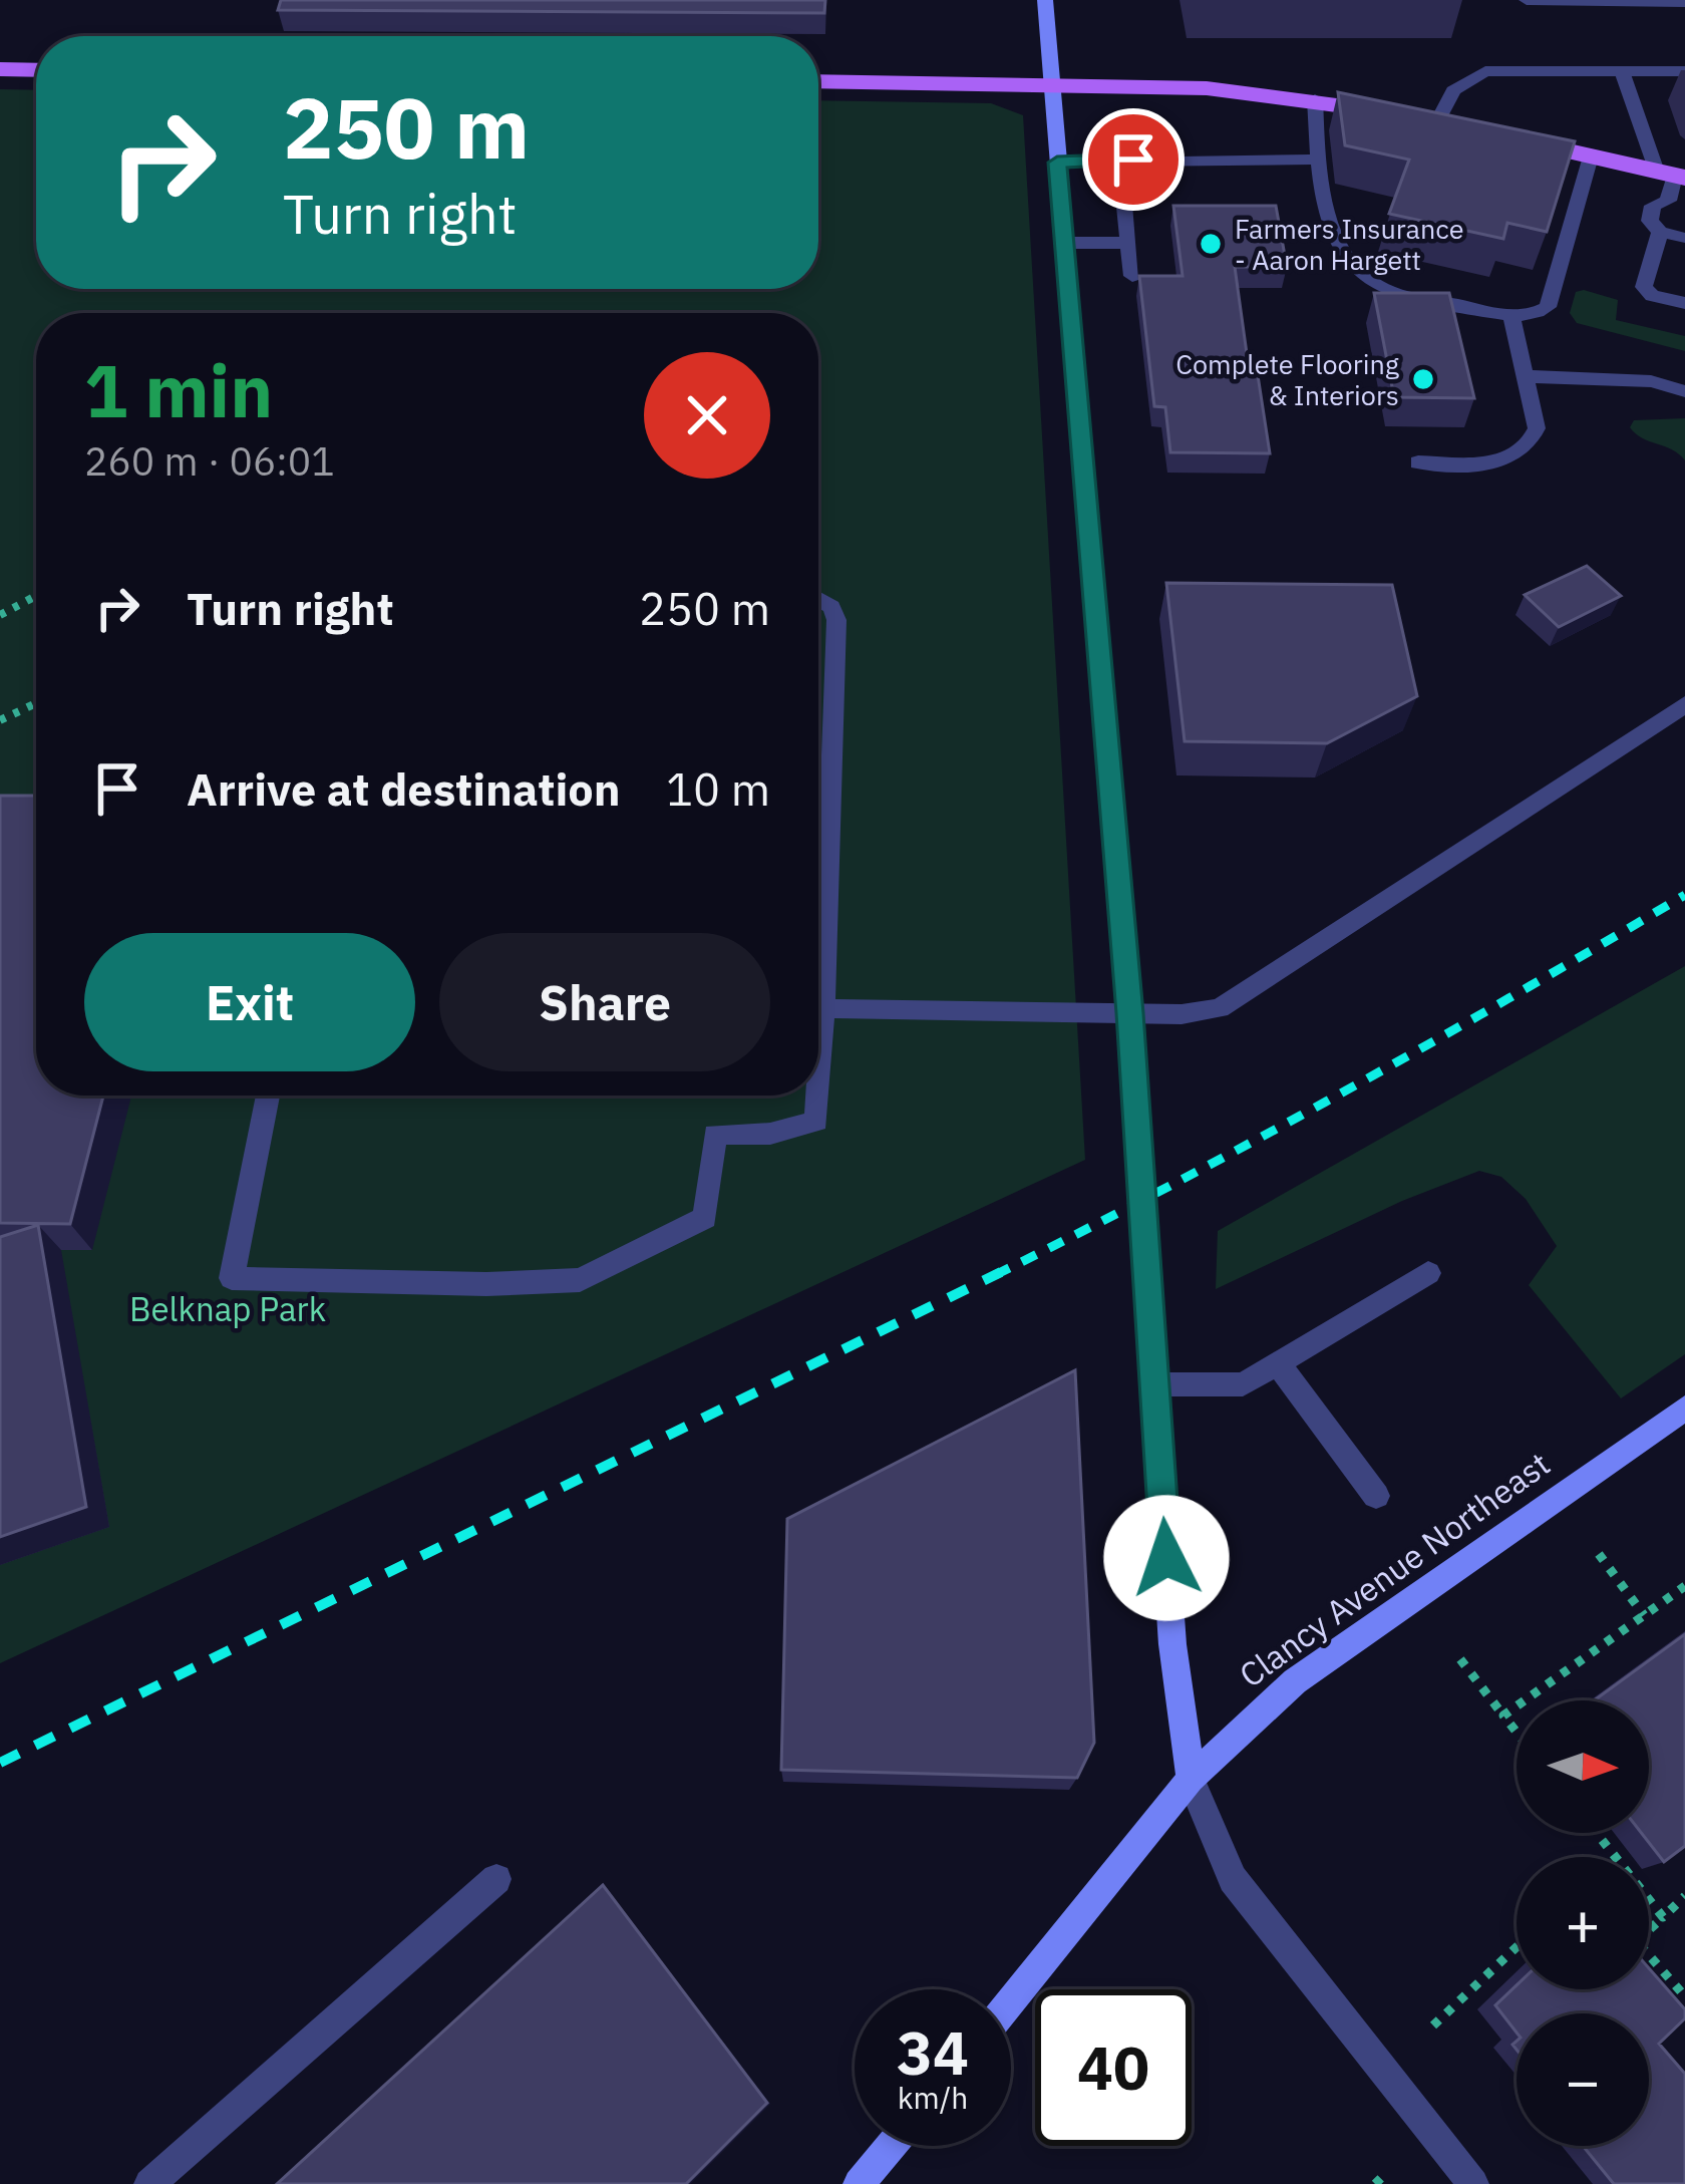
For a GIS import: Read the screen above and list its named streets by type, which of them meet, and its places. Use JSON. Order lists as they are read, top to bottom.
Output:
{
  "streets": {
    "street": ["Clancy Avenue Northeast"]
  },
  "parks": ["Belknap Park"],
  "places": ["Farmers Insurance - Aaron Hargett", "Complete Flooring & Interiors"],
  "north": "right",
  "page": {
    "turn": ["250 m", "Turn right"],
    "heading": ["1 min", "260 m · 06:01"],
    "list": [
      {
        "name": "Turn right",
        "value": "250 m"
      },
      {
        "name": "Arrive at destination",
        "value": "10 m"
      }
    ],
    "buttons": ["Exit", "Share"],
    "map_buttons": ["+", "−"],
    "speed": "34 km/h",
    "limit": "40"
  }
}
